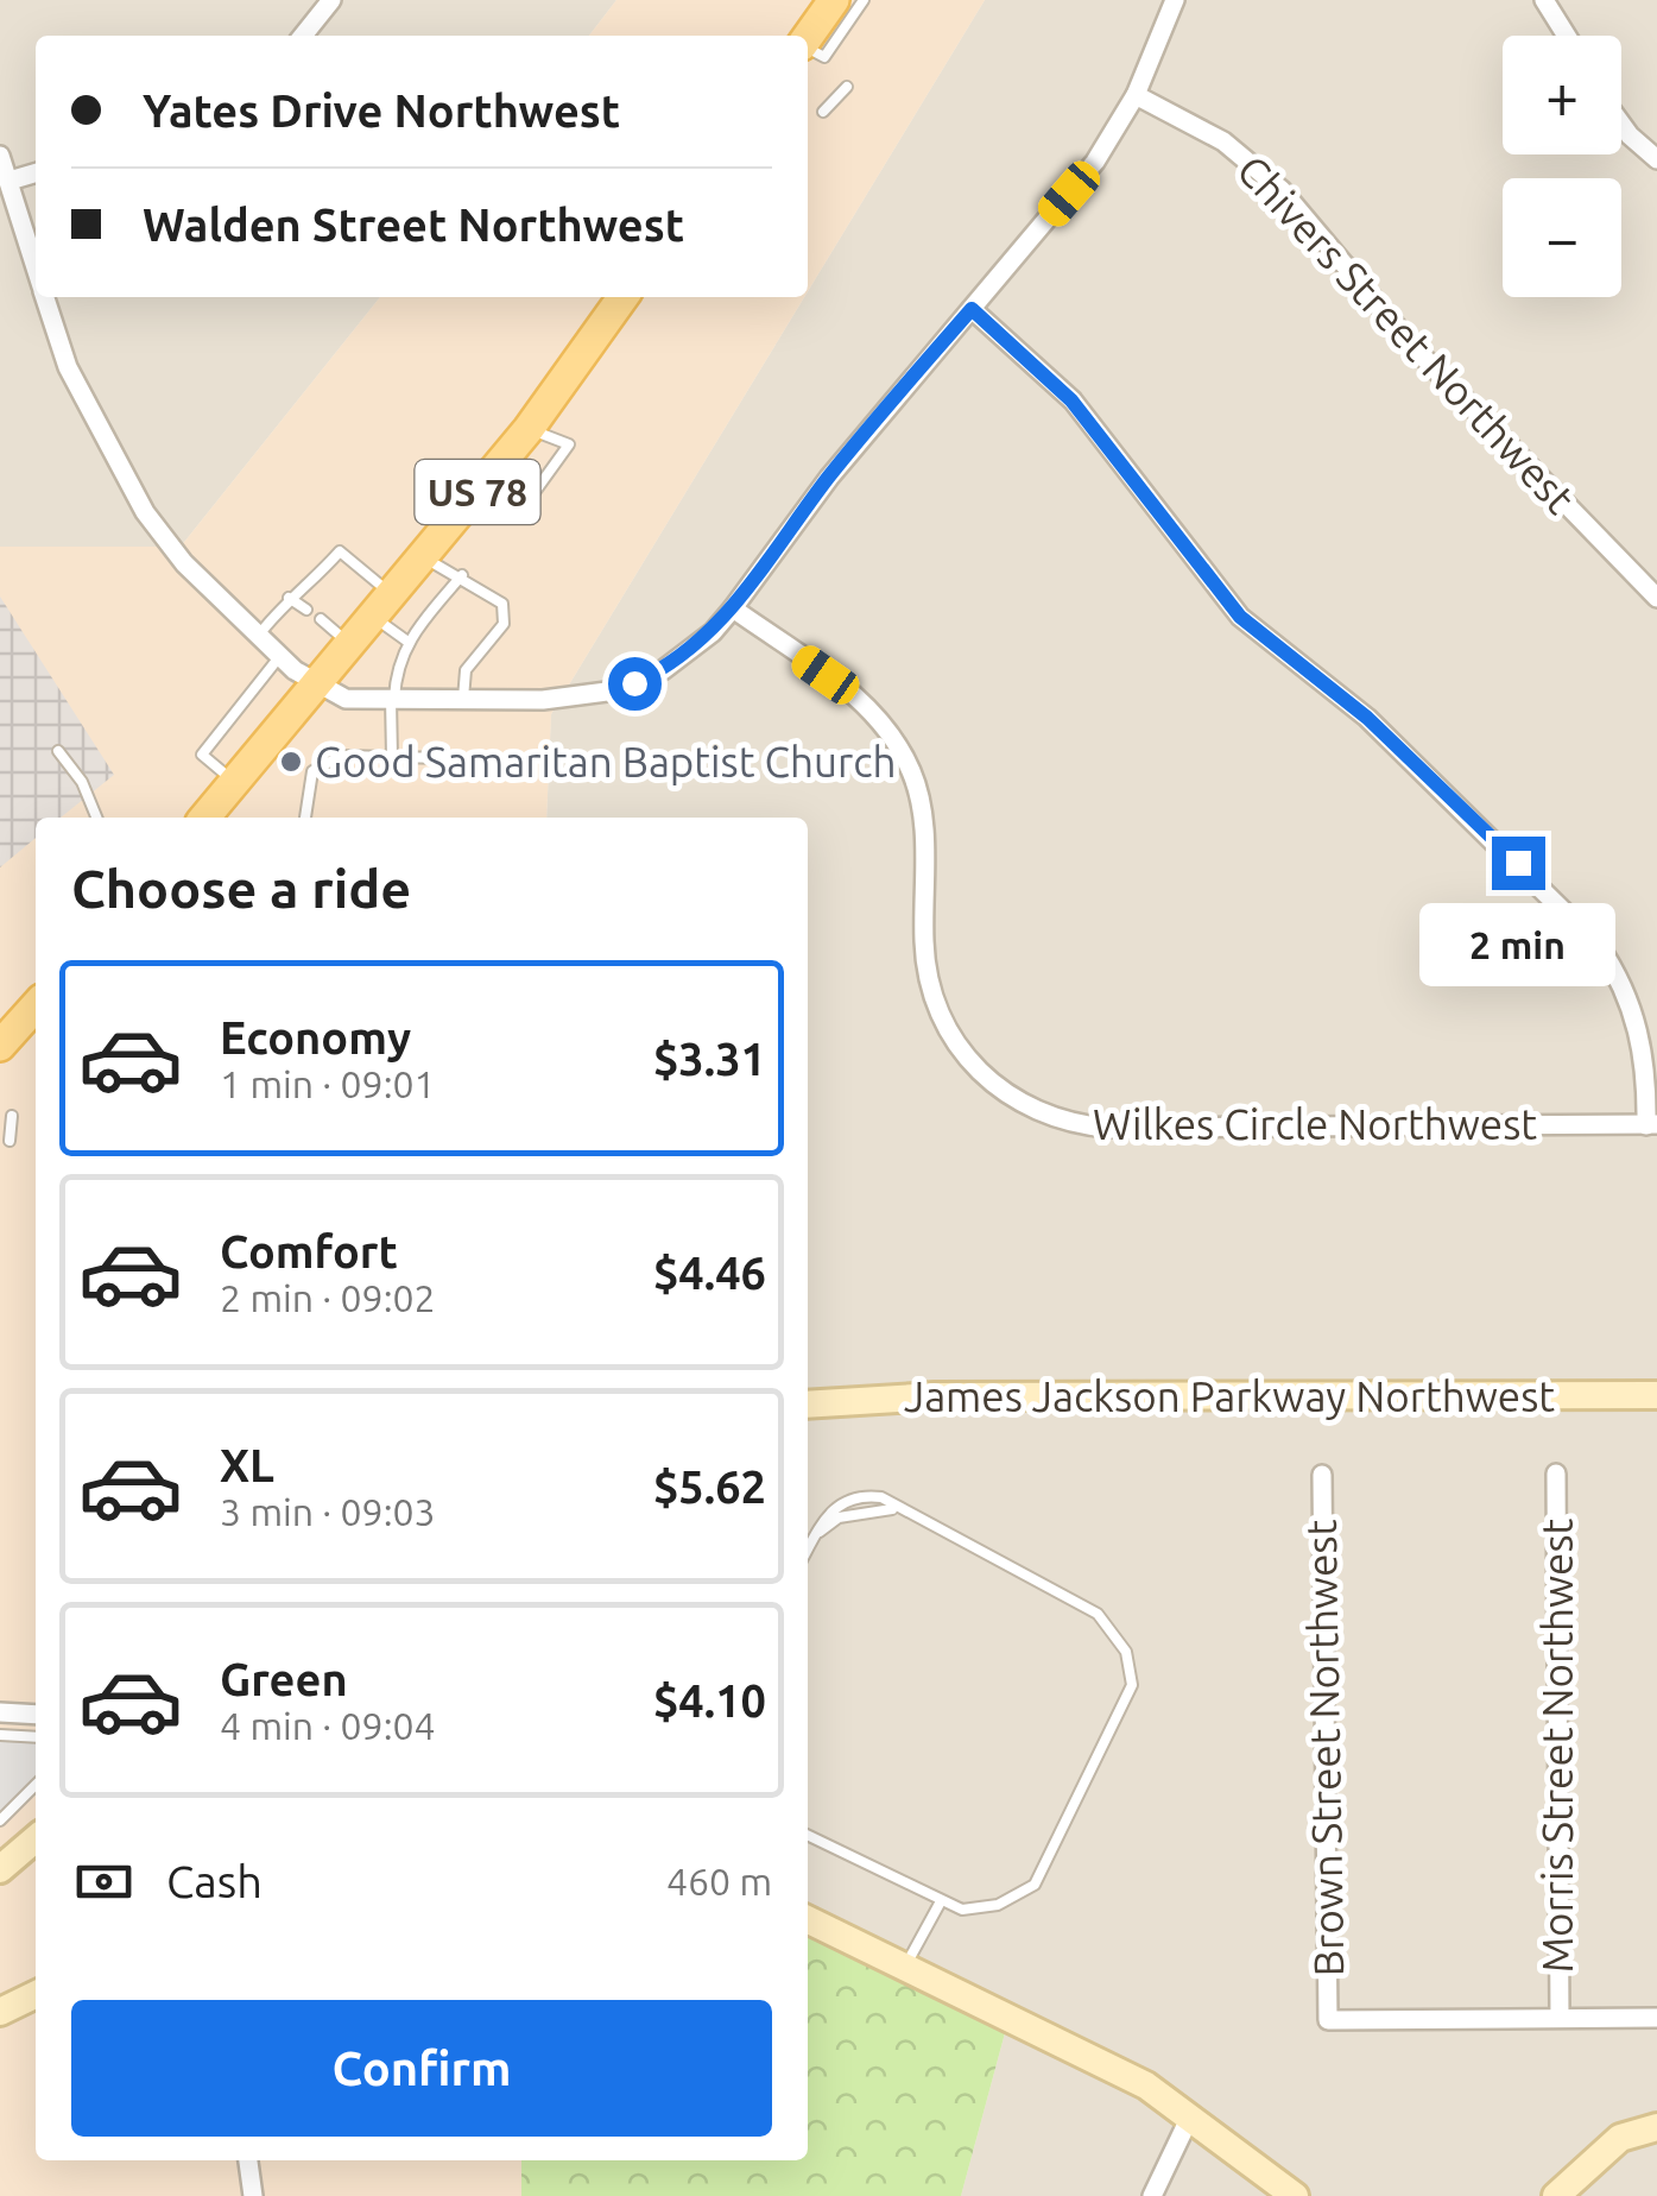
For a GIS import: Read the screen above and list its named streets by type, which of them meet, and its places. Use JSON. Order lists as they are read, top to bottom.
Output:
{
  "streets": {
    "main road": ["US 78", "James Jackson Parkway Northwest"],
    "street": [
      "Chivers Street Northwest",
      "Wilkes Circle Northwest",
      "Morris Street Northwest",
      "Brown Street Northwest"
    ]
  },
  "crossings": [
    ["Morris Street Northwest", "Brown Street Northwest"]
  ],
  "places": ["Good Samaritan Baptist Church"],
  "page": {
    "map_buttons": ["+", "−"],
    "banner": ["Yates Drive Northwest", "Walden Street Northwest"],
    "heading": "Choose a ride",
    "bubble": "2 min",
    "list": [
      {
        "name": "Economy",
        "note": "1 min · 09:01",
        "value": "$3.31"
      },
      {
        "name": "Comfort",
        "note": "2 min · 09:02",
        "value": "$4.46"
      },
      {
        "name": "XL",
        "note": "3 min · 09:03",
        "value": "$5.62"
      },
      {
        "name": "Green",
        "note": "4 min · 09:04",
        "value": "$4.10"
      }
    ],
    "pay": ["Cash", "460 m"],
    "buttons": "Confirm"
  }
}
